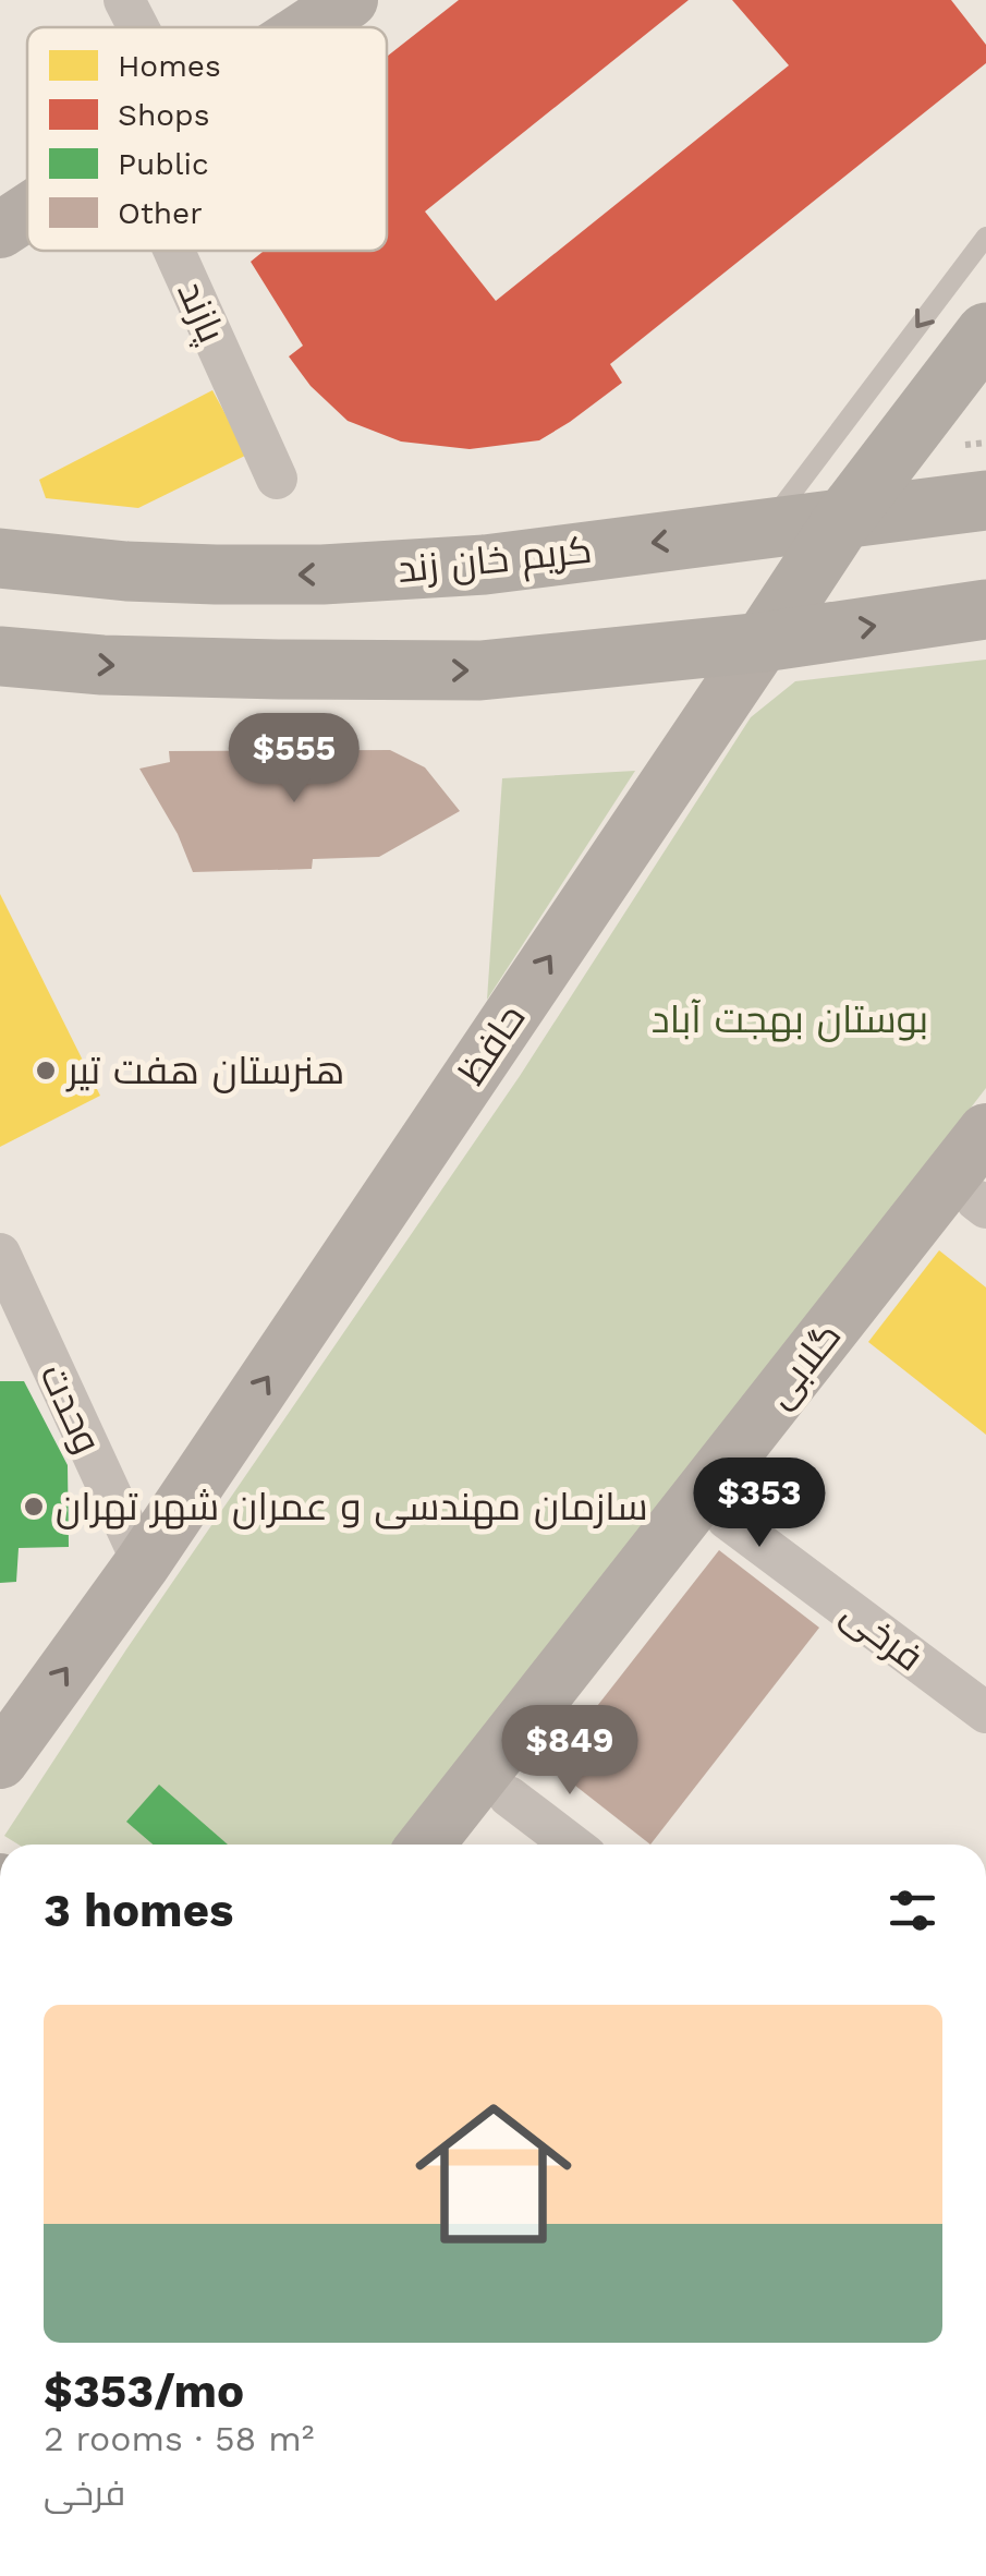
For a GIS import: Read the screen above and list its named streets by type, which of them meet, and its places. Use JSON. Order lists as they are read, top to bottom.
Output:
{
  "streets": {
    "main road": ["کریم خان زند", "حافظ"],
    "street": [
      "پازند",
      "گلابی",
      "وحدت",
      "فرخی"
    ]
  },
  "crossings": [
    ["کریم خان زند", "حافظ"],
    ["حافظ", "وحدت"],
    ["گلابی", "فرخی"]
  ],
  "one_way": ["حافظ"],
  "parks": ["بوستان بهجت آباد"],
  "places": ["هنرستان هفت تیر", "سازمان مهندسی و عمران شهر تهران"],
  "legend": [
    "Homes",
    "Shops",
    "Public",
    "Other"
  ],
  "page": {
    "price": ["$555", "$353", "$849"],
    "heading": "3 homes",
    "list": [
      {
        "name": "$353/mo",
        "note": "2 rooms · 58 m² · فرخی"
      }
    ]
  }
}
